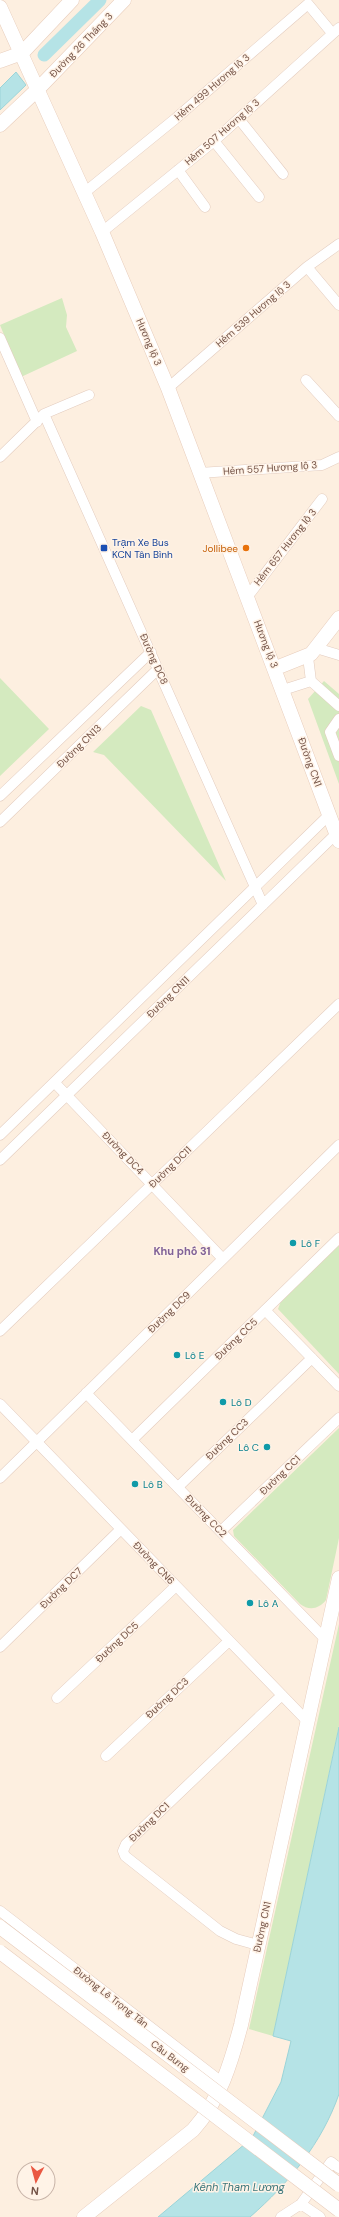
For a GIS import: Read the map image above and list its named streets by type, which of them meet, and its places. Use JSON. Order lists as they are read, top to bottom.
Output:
{
  "streets": {
    "street": [
      "Đường 26 Tháng 3",
      "Hẻm 499 Hương lộ 3",
      "Hẻm 507 Hương lộ 3",
      "Hẻm 539 Hương lộ 3",
      "Hương lộ 3",
      "Hẻm 557 Hương lộ 3",
      "Hẻm 657 Hương lộ 3",
      "Đường DC8",
      "Đường CN13",
      "Đường CN1",
      "Đường CN11",
      "Đường DC4",
      "Đường DC11",
      "Đường DC9",
      "Đường CC5",
      "Đường CC3",
      "Đường CC1",
      "Đường CC2",
      "Đường CN6",
      "Đường DC7",
      "Đường DC5",
      "Đường DC3",
      "Đường DC1",
      "Đường Lê Trọng Tấn",
      "Cầu Bưng"
    ]
  },
  "crossings": [
    ["Đường 26 Tháng 3", "Hương lộ 3"],
    ["Hẻm 499 Hương lộ 3", "Hẻm 507 Hương lộ 3"],
    ["Hẻm 499 Hương lộ 3", "Hương lộ 3"],
    ["Hẻm 507 Hương lộ 3", "Hương lộ 3"],
    ["Hẻm 539 Hương lộ 3", "Hương lộ 3"],
    ["Hương lộ 3", "Hẻm 557 Hương lộ 3"],
    ["Hương lộ 3", "Hẻm 657 Hương lộ 3"],
    ["Hương lộ 3", "Đường CN1"],
    ["Đường DC8", "Đường CN13"],
    ["Đường DC8", "Đường CN11"],
    ["Đường CN1", "Đường CN11"],
    ["Đường CN1", "Đường CC2"],
    ["Đường CN1", "Đường CN6"],
    ["Đường CN1", "Đường DC1"],
    ["Đường CN1", "Đường Lê Trọng Tấn"],
    ["Đường CN11", "Đường DC4"],
    ["Đường DC4", "Đường DC11"],
    ["Đường DC4", "Đường DC9"],
    ["Đường DC9", "Đường CC2"],
    ["Đường DC9", "Đường CN6"],
    ["Đường CC5", "Đường CC2"],
    ["Đường CC3", "Đường CC2"],
    ["Đường CC1", "Đường CC2"],
    ["Đường CN6", "Đường DC7"],
    ["Đường CN6", "Đường DC5"],
    ["Đường CN6", "Đường DC3"],
    ["Đường CN6", "Đường DC1"]
  ],
  "districts": ["Khu phố 31"],
  "water": ["Kênh Tham Lương"],
  "places": {
    "transit": ["Trạm Xe Bus KCN Tân Bình"],
    "other": [
      "Jollibee",
      "Lô F",
      "Lô E",
      "Lô D",
      "Lô C",
      "Lô B",
      "Lô A"
    ]
  },
  "north": "bottom"
}
